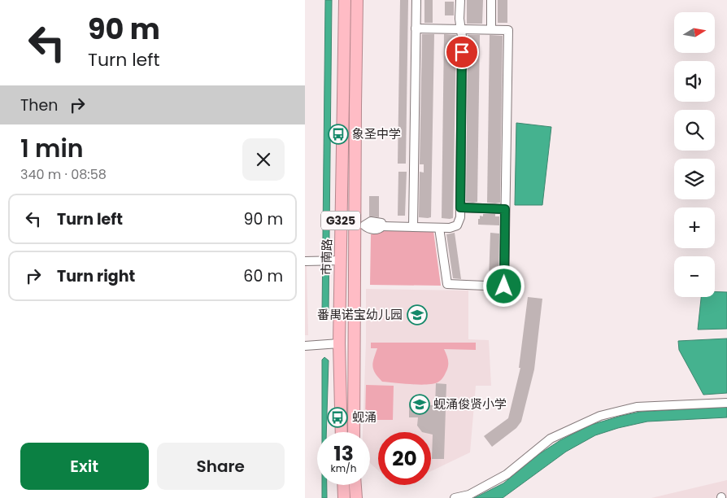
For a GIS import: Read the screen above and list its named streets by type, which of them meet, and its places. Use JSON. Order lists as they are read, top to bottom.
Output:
{
  "streets": {
    "highway": ["G325", "市南路"]
  },
  "places": {
    "bus stop": ["象圣中学", "蚬涌"],
    "school or university": ["番禺诺宝幼儿园", "蚬涌俊贤小学"]
  },
  "north": "right",
  "page": {
    "turn": ["90 m", "Turn left"],
    "map_buttons": ["+", "−"],
    "then": "Then",
    "heading": ["1 min", "340 m · 08:58"],
    "list": [
      {
        "name": "Turn left",
        "value": "90 m"
      },
      {
        "name": "Turn right",
        "value": "60 m"
      }
    ],
    "speed": "13 km/h",
    "limit": "20",
    "buttons": ["Exit", "Share"]
  }
}
